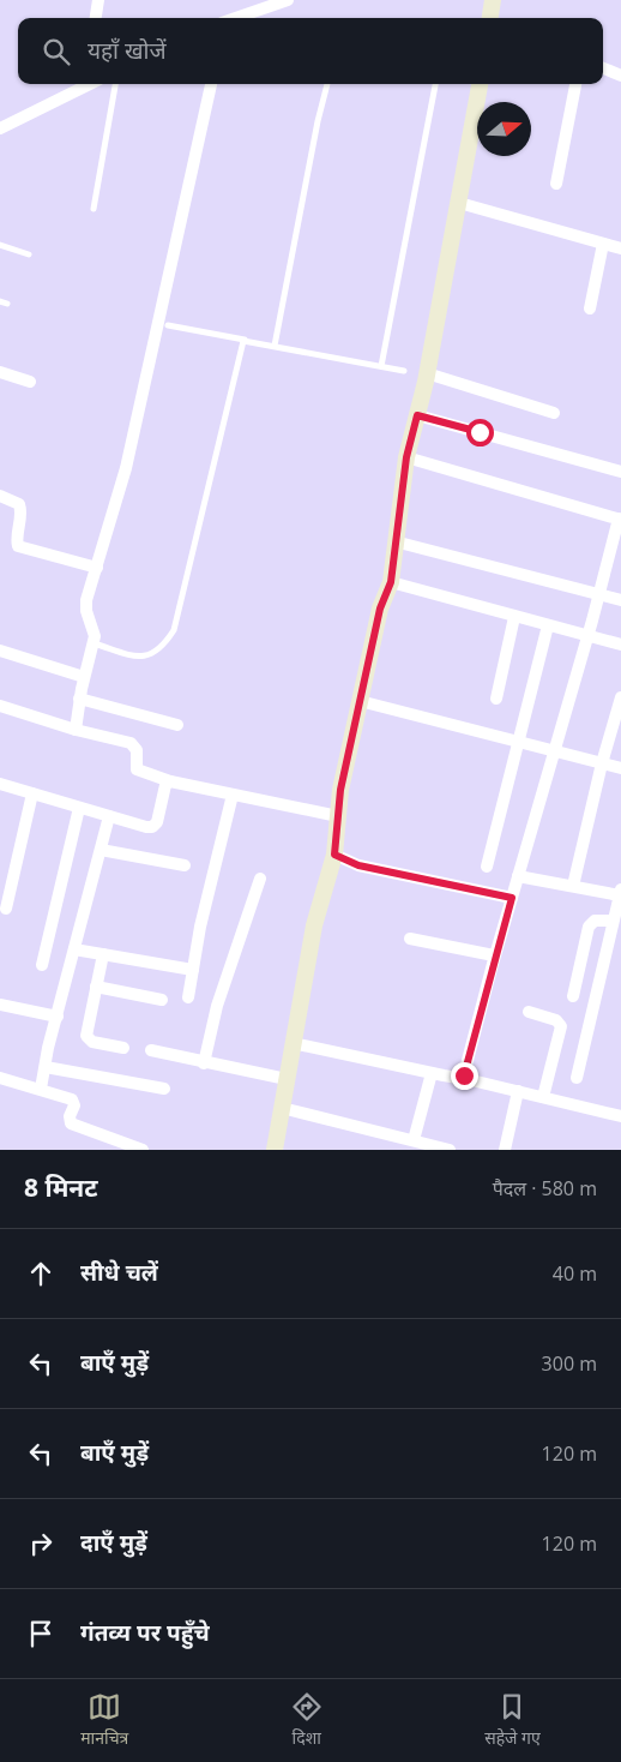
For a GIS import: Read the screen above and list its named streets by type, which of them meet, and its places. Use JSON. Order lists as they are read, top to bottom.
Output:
{
  "north": "right",
  "page": {
    "search": "यहाँ खोजें",
    "heading": ["8 मिनट", "पैदल · 580 m"],
    "list": [
      ["सीधे चलें", "40 m"],
      ["बाएँ मुड़ें", "300 m"],
      ["बाएँ मुड़ें", "120 m"],
      ["दाएँ मुड़ें", "120 m"],
      "गंतव्य पर पहुँचे"
    ],
    "nav": ["मानचित्र", "दिशा", "सहेजे गए"]
  }
}
